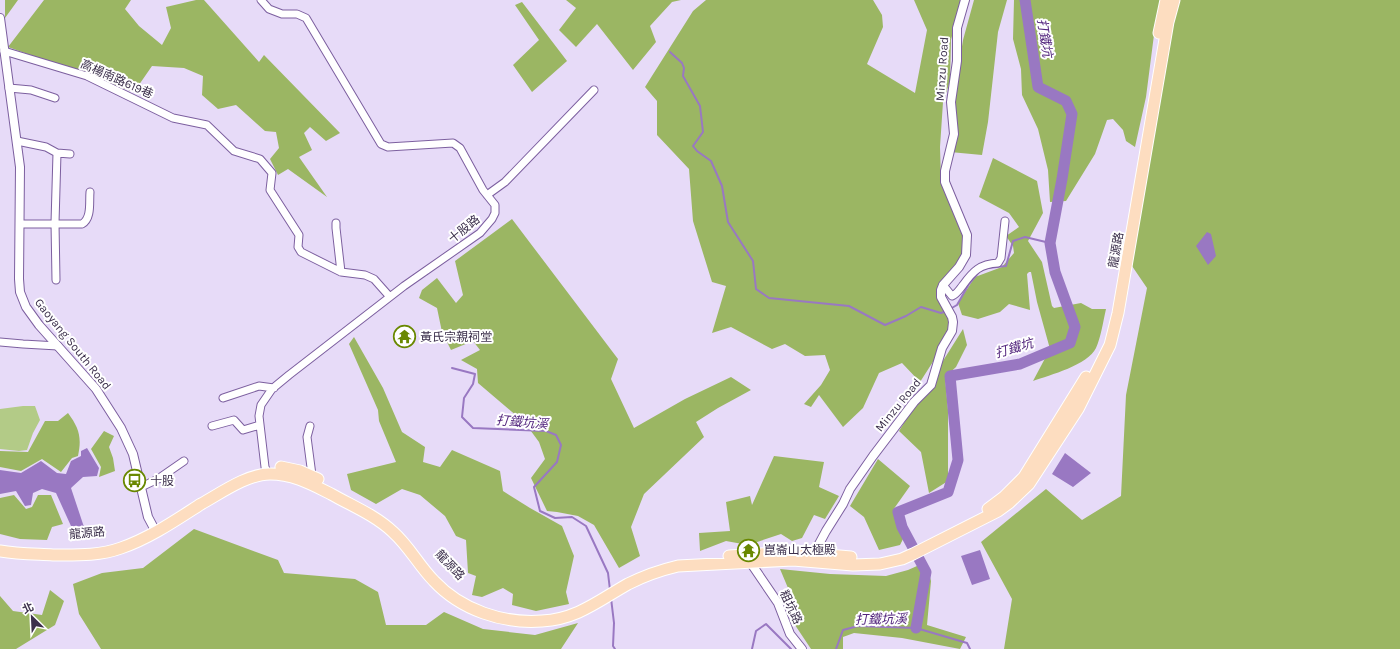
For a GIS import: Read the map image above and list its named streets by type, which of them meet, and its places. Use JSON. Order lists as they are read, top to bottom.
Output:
{
  "streets": {
    "main road": ["龍源路"],
    "street": [
      "Minzu Road",
      "高楊南路619巷",
      "十股路",
      "Gaoyang South Road",
      "粗坑路"
    ]
  },
  "crossings": [
    ["高楊南路619巷", "Gaoyang South Road"],
    ["十股路", "龍源路"],
    ["龍源路", "Gaoyang South Road"]
  ],
  "water": ["打鐵坑", "打鐵坑溪"],
  "places": {
    "temple": ["黃氏宗親祠堂", "崑崙山太極殿"],
    "bus stop": ["十股"]
  },
  "north": "top left"
}
